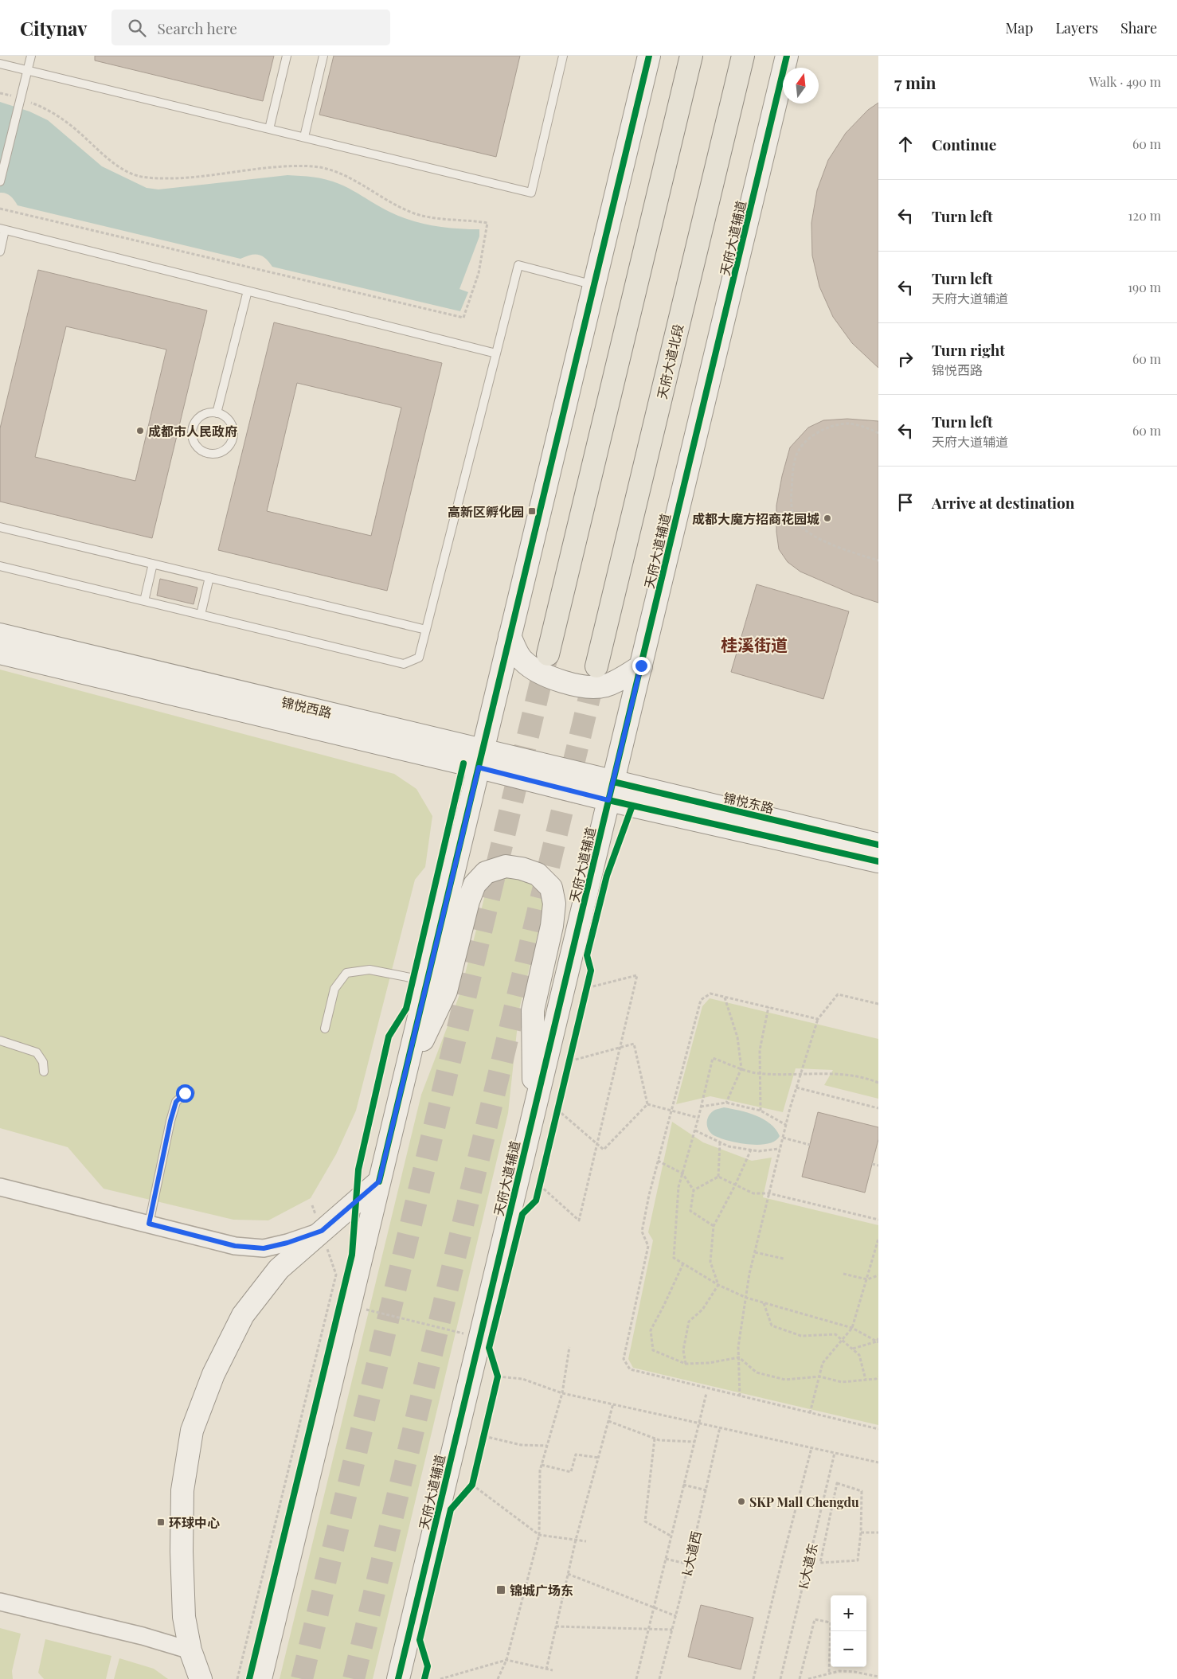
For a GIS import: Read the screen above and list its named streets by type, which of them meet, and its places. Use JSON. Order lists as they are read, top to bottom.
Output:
{
  "streets": {
    "main road": ["天府大道北段"],
    "street": ["天府大道辅道", "锦悦西路", "锦悦东路"],
    "path": ["k大道西", "K大道东"]
  },
  "crossings": [
    ["天府大道辅道", "锦悦西路"],
    ["天府大道辅道", "锦悦东路"],
    ["锦悦西路", "锦悦东路"]
  ],
  "districts": ["桂溪街道"],
  "places": {
    "other": ["成都市人民政府", "成都大魔方招商花园城", "SKP Mall Chengdu"],
    "transit": ["高新区孵化园", "环球中心", "锦城广场东"]
  },
  "north": "top",
  "page": {
    "header": "Citynav",
    "search": "Search here",
    "nav": ["Map", "Layers", "Share"],
    "heading": ["7 min", "Walk · 490 m"],
    "list": [
      ["Continue", "60 m"],
      ["Turn left", "120 m"],
      ["Turn left", "天府大道辅道", "190 m"],
      ["Turn right", "锦悦西路", "60 m"],
      ["Turn left", "天府大道辅道", "60 m"],
      "Arrive at destination"
    ],
    "map_buttons": ["+", "−"]
  }
}
